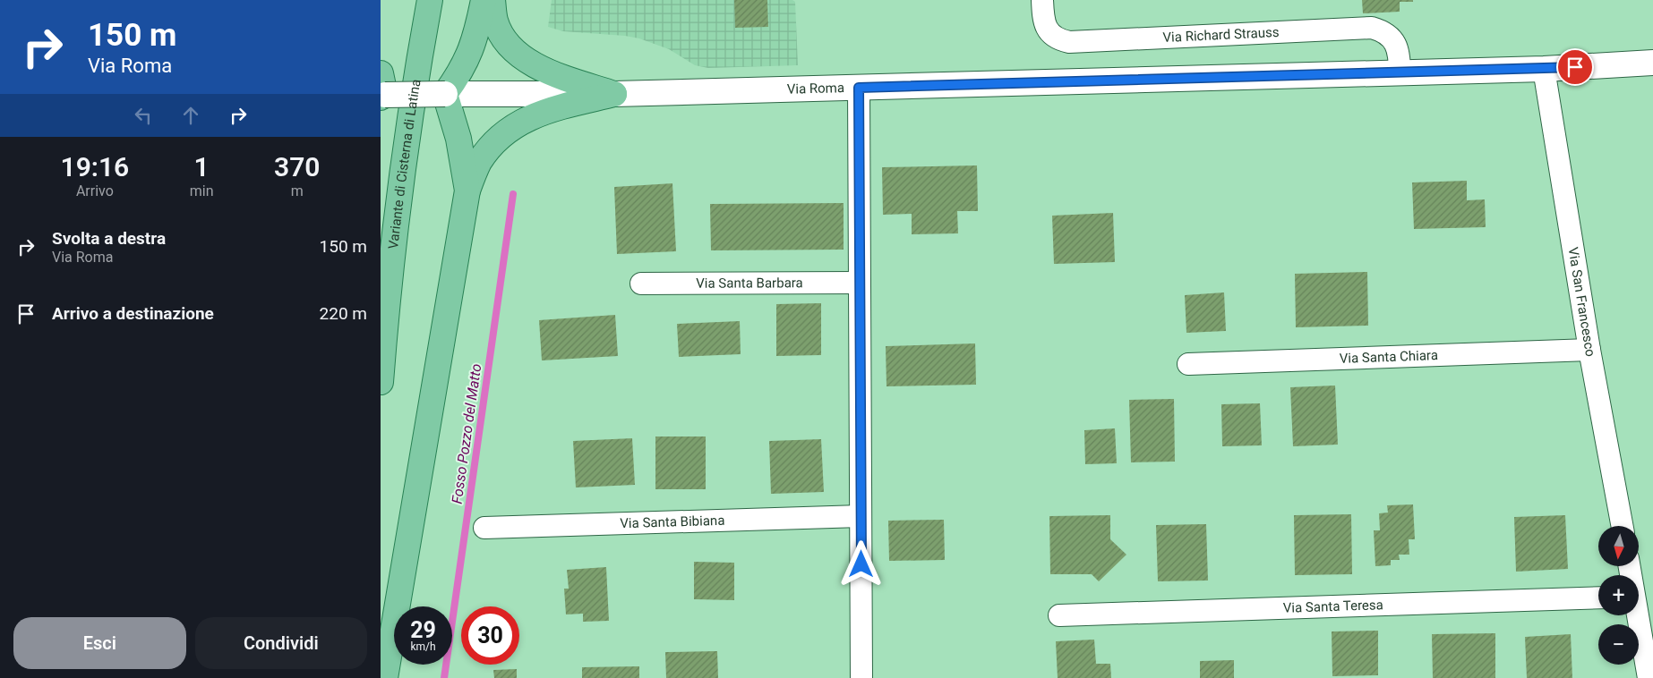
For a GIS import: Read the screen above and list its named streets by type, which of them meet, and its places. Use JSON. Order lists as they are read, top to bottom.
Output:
{
  "streets": {
    "main road": ["Variante di Cisterna di Latina"],
    "street": [
      "Via Richard Strauss",
      "Via Roma",
      "Via Santa Barbara",
      "Via San Francesco",
      "Via Santa Chiara",
      "Via Santa Bibiana",
      "Via Santa Teresa"
    ]
  },
  "crossings": [
    ["Via Richard Strauss", "Via Roma"],
    ["Via Roma", "Via San Francesco"],
    ["Via San Francesco", "Via Santa Chiara"]
  ],
  "water": ["Fosso Pozzo del Matto"],
  "north": "bottom",
  "page": {
    "turn": ["150 m", "Via Roma"],
    "eta": [
      "19:16",
      "Arrivo",
      "1",
      "min",
      "370",
      "m"
    ],
    "list": [
      {
        "name": "Svolta a destra",
        "note": "Via Roma",
        "value": "150 m"
      },
      {
        "name": "Arrivo a destinazione",
        "value": "220 m"
      }
    ],
    "map_buttons": ["+", "−"],
    "speed": "29 km/h",
    "limit": "30",
    "buttons": ["Esci", "Condividi"]
  }
}
